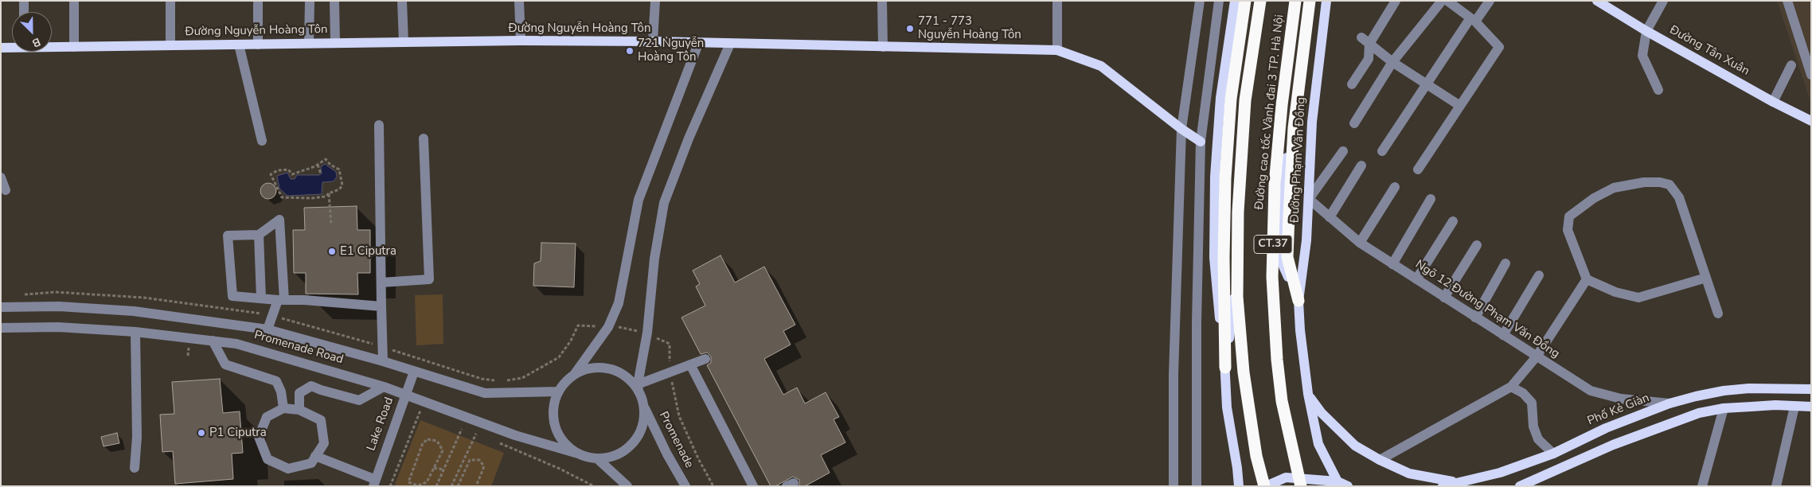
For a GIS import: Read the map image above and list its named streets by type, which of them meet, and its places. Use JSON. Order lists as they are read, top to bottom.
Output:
{
  "streets": {
    "highway": ["Đường cao tốc Vành đai 3 TP. Hà Nội", "CT.37"],
    "main road": [
      "Đường Nguyễn Hoàng Tôn",
      "Đường Tân Xuân",
      "Đường Phạm Văn Đồng",
      "Phố Kẻ Giàn"
    ],
    "street": [
      "Ngõ 12 Đường Phạm Văn Đồng",
      "Promenade Road",
      "Lake Road",
      "Promenade"
    ]
  },
  "crossings": [
    ["Đường Phạm Văn Đồng", "Ngõ 12 Đường Phạm Văn Đồng"],
    ["Ngõ 12 Đường Phạm Văn Đồng", "Phố Kẻ Giàn"],
    ["Promenade Road", "Lake Road"],
    ["Promenade Road", "Promenade"]
  ],
  "places": [
    "771 - 773 Nguyễn Hoàng Tôn",
    "721 Nguyễn Hoàng Tôn",
    "E1 Ciputra",
    "P1 Ciputra"
  ],
  "north": "bottom right"
}
